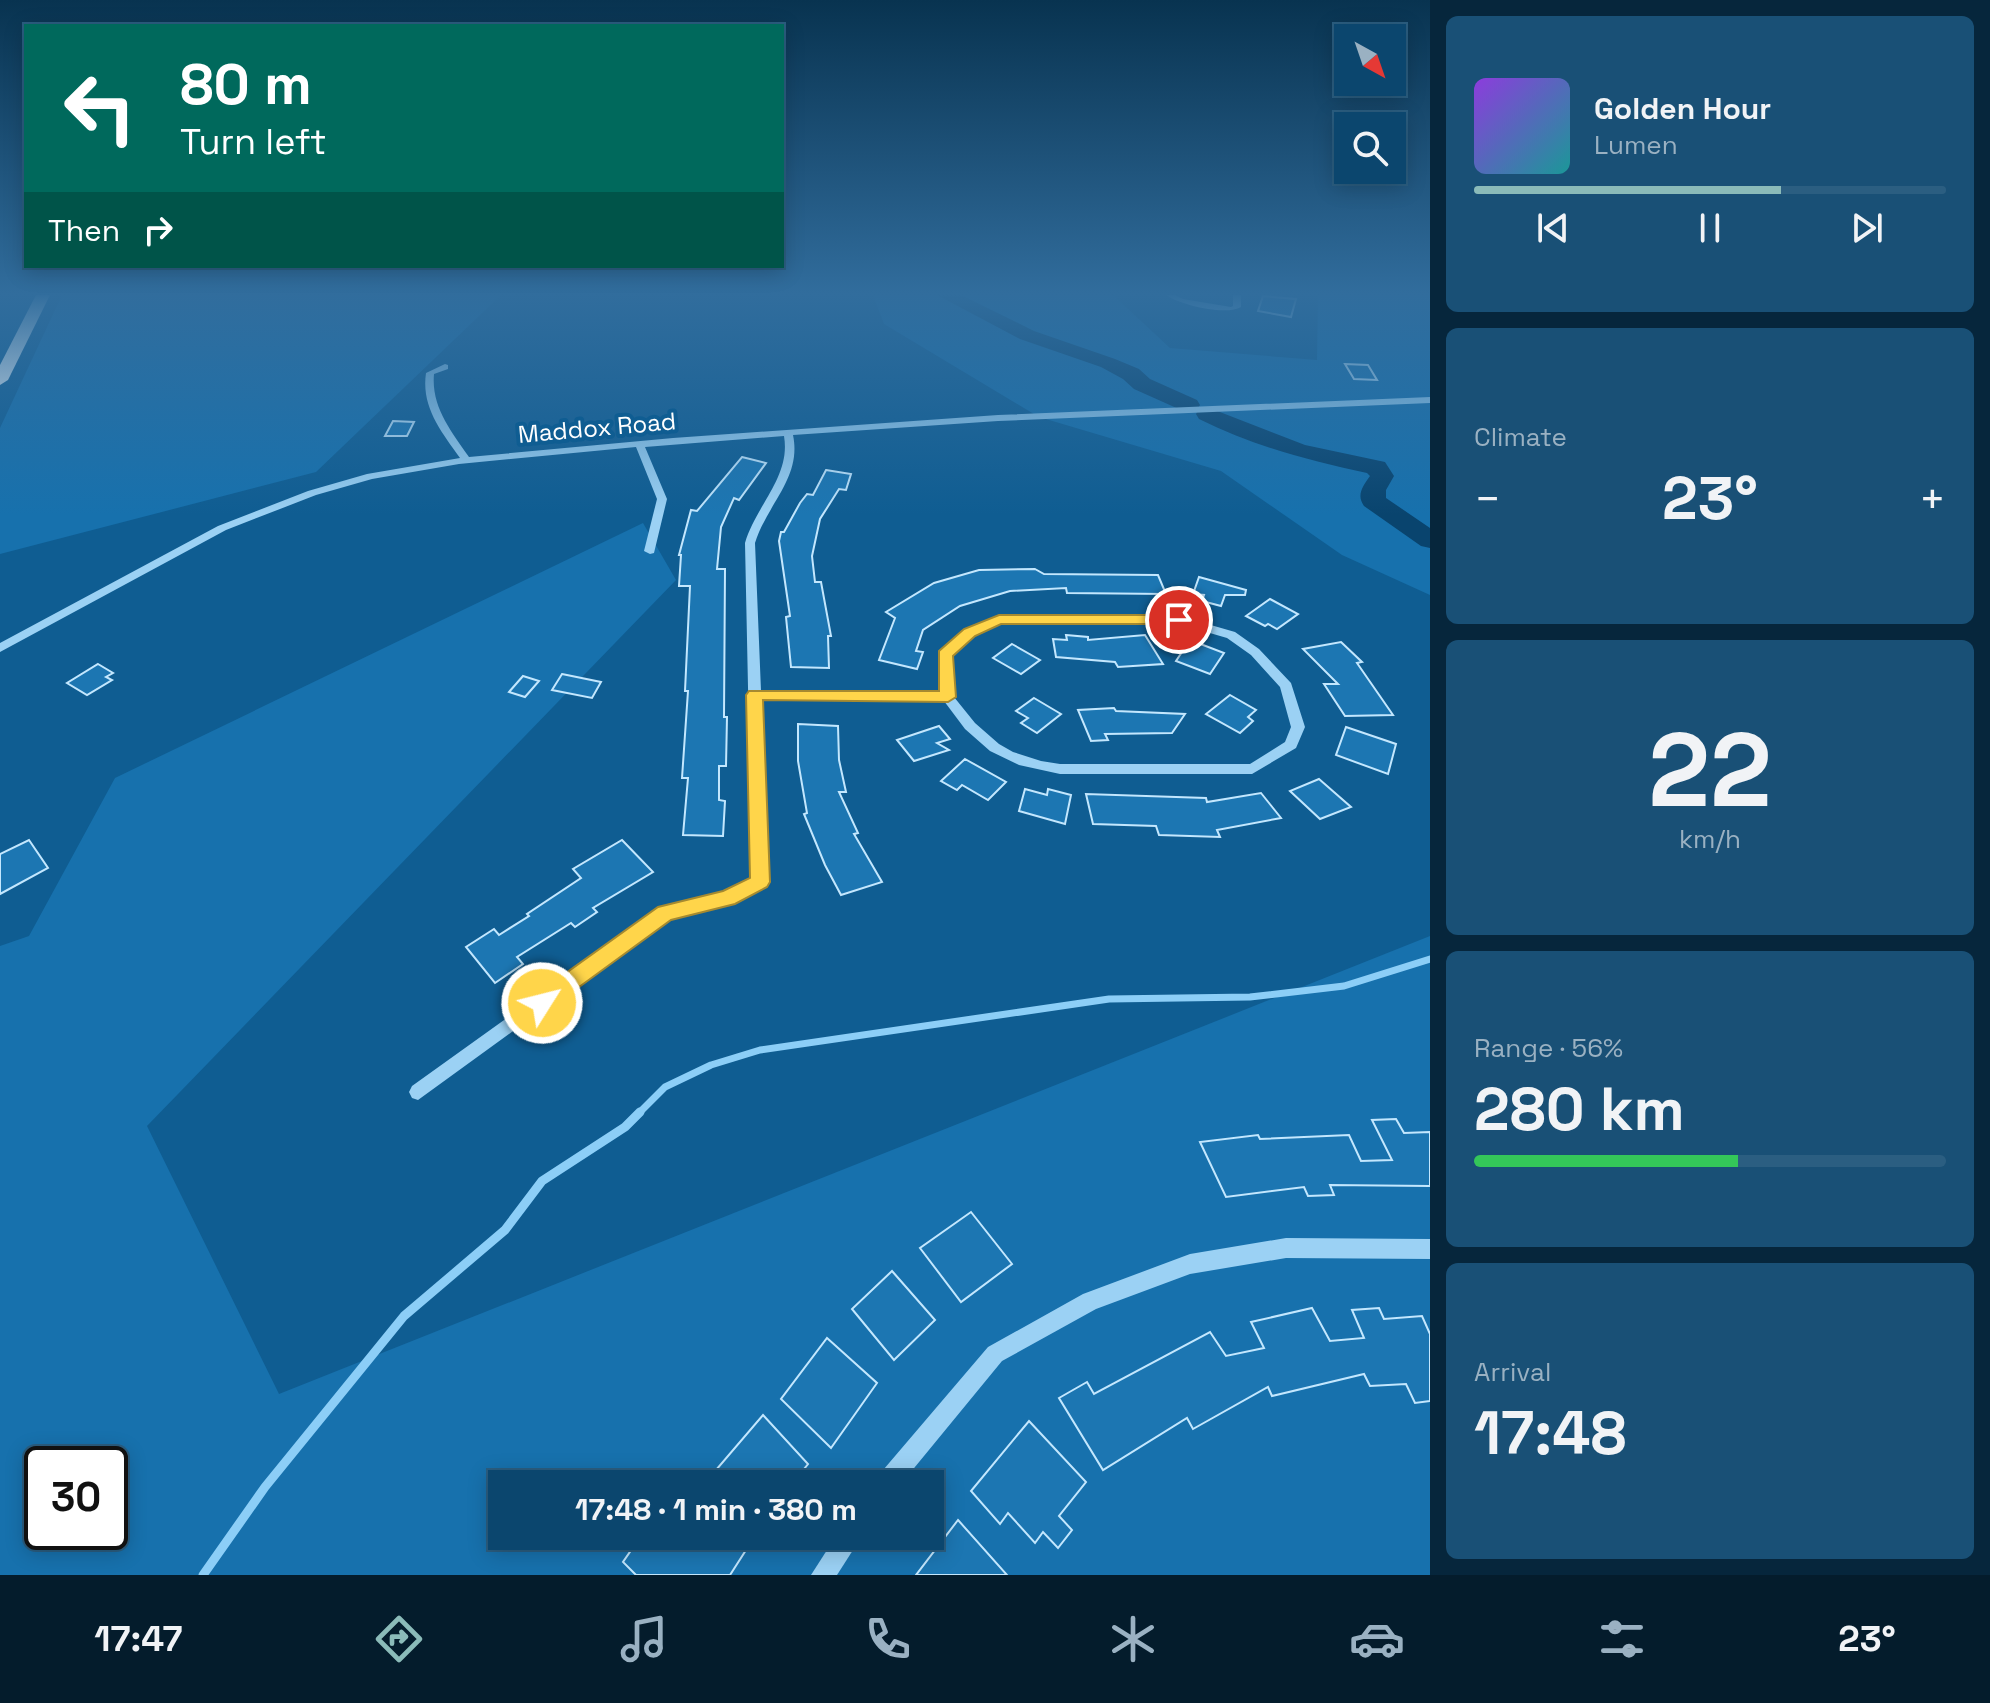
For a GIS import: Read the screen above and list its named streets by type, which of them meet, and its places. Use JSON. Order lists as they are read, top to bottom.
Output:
{
  "streets": {
    "street": ["Maddox Road"]
  },
  "north": "bottom right",
  "page": {
    "turn": ["80 m", "Turn left"],
    "song": ["Golden Hour", "Lumen"],
    "then": "Then",
    "tile": [
      "Climate",
      ["22", "km/h"],
      ["Range · 56%", "280 km"],
      ["Arrival", "17:48"]
    ],
    "heat": ["−", "23°", "+"],
    "limit": "30",
    "trip": "17:48 · 1 min · 380 m",
    "tabs": ["17:47", "23°"]
  }
}
